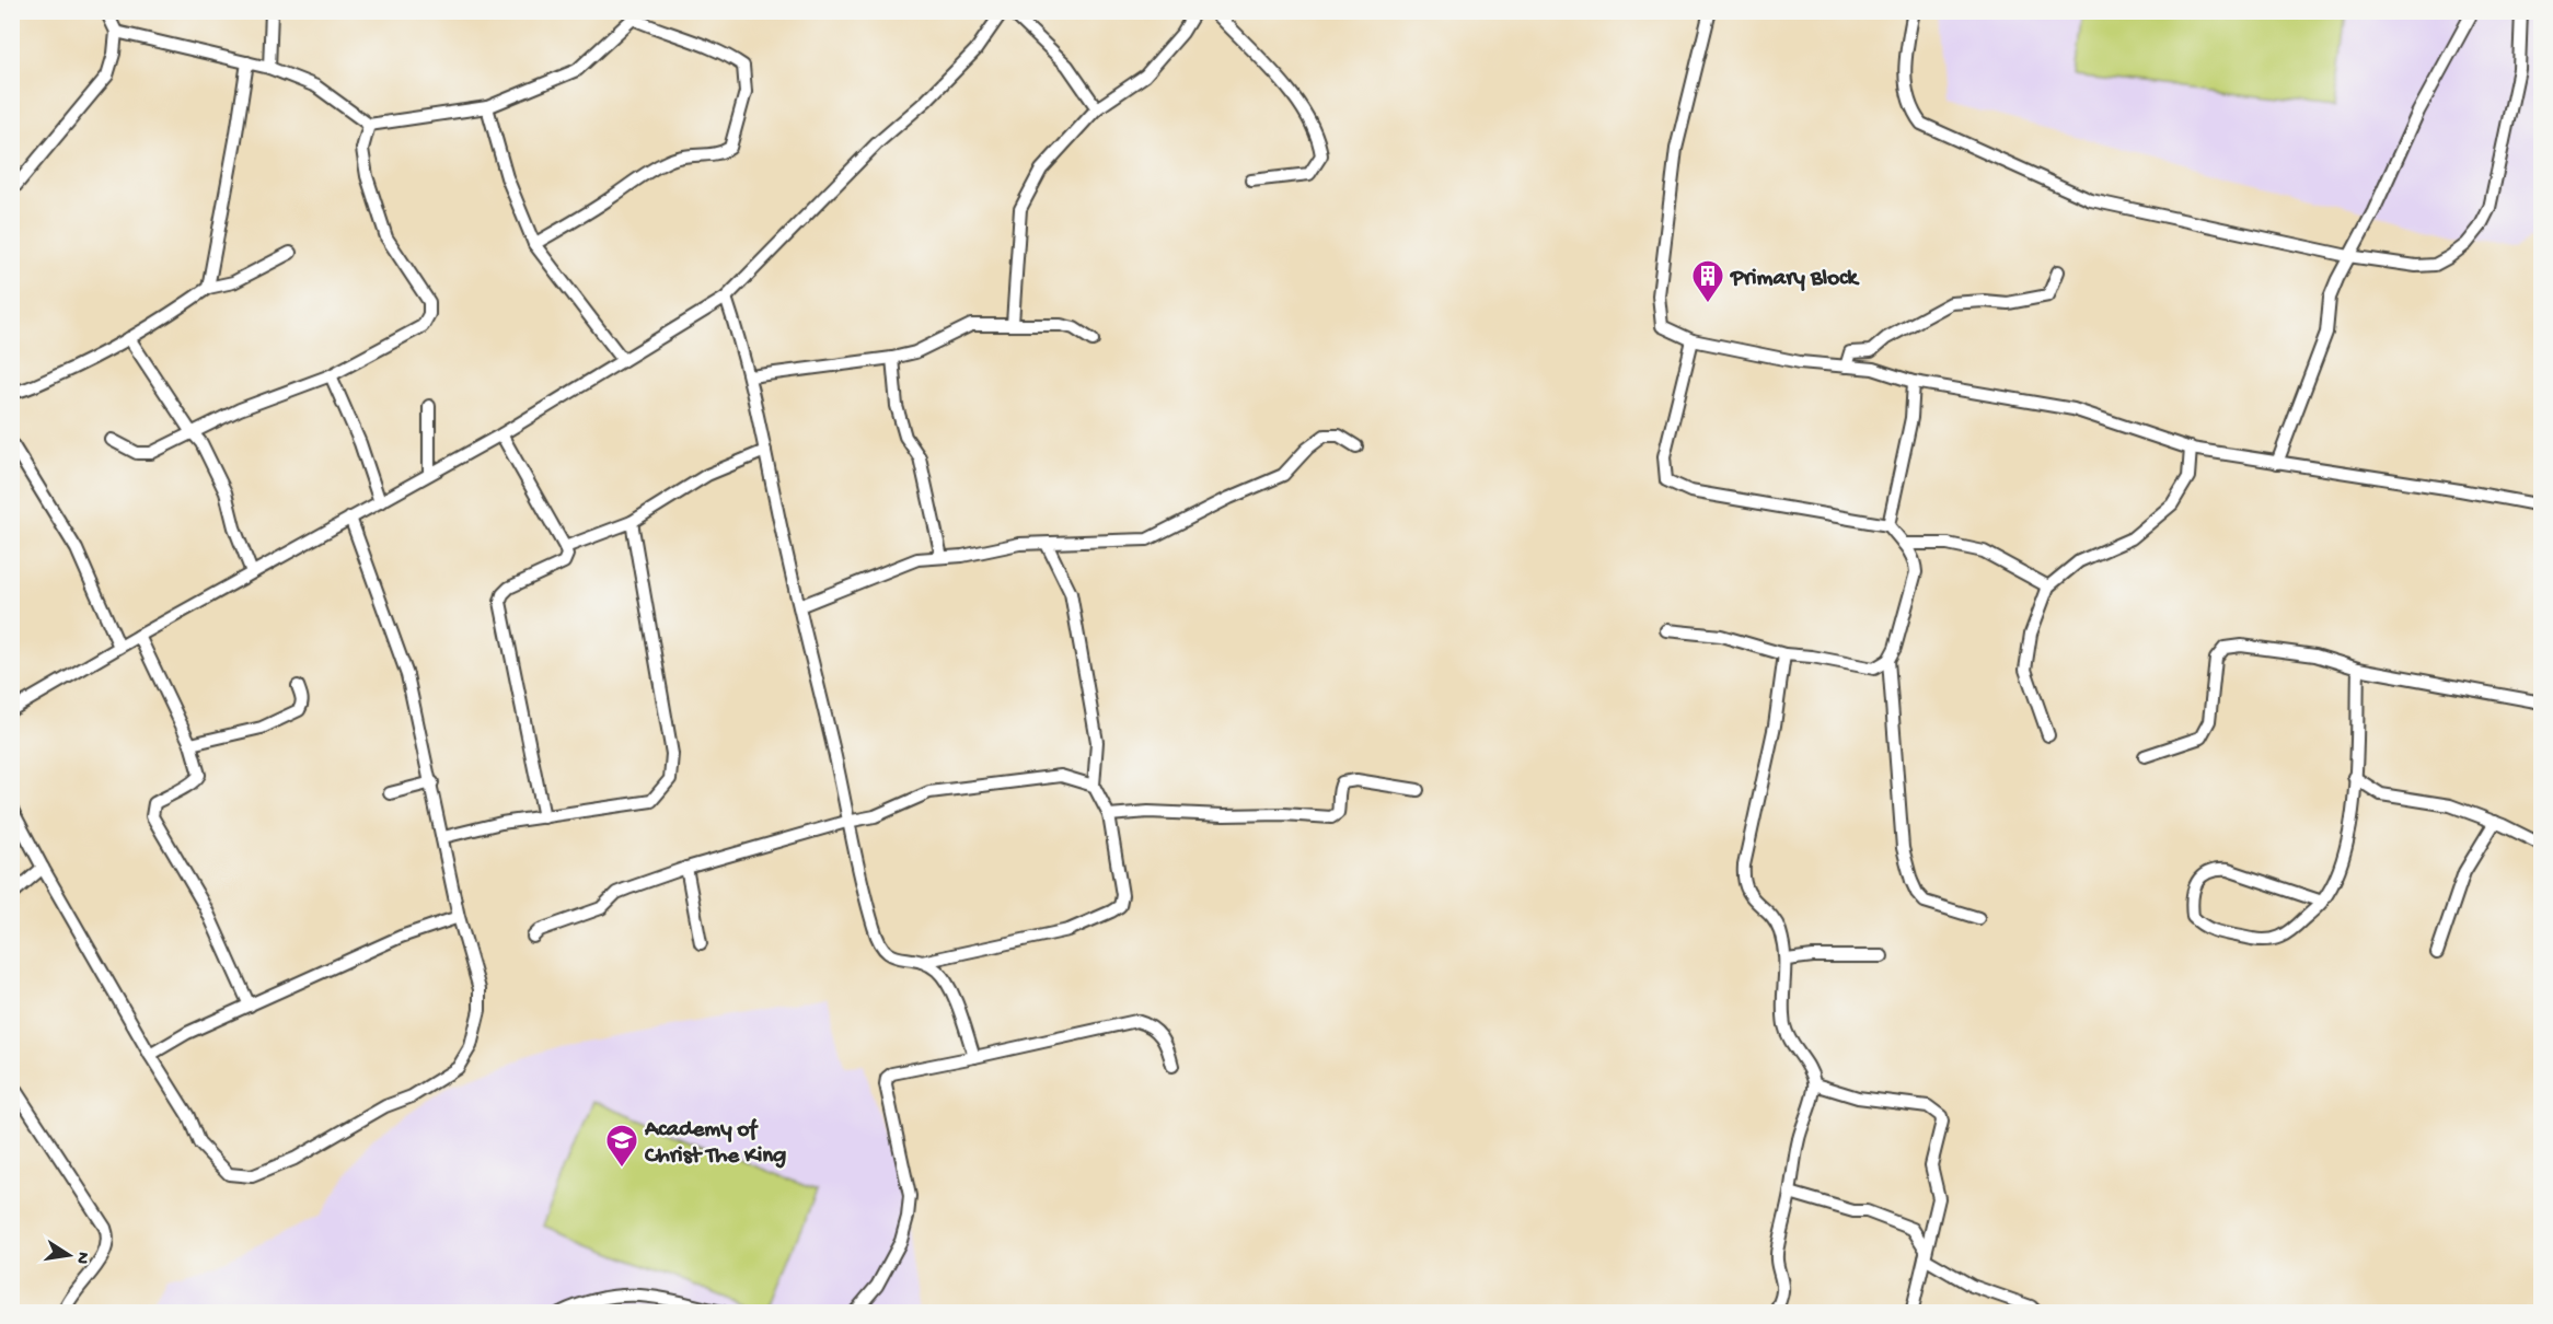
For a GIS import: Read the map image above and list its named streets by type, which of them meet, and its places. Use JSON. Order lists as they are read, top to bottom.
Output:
{
  "places": {
    "building": ["Primary Block"],
    "school or university": ["Academy of Christ The King"]
  },
  "north": "right"
}
